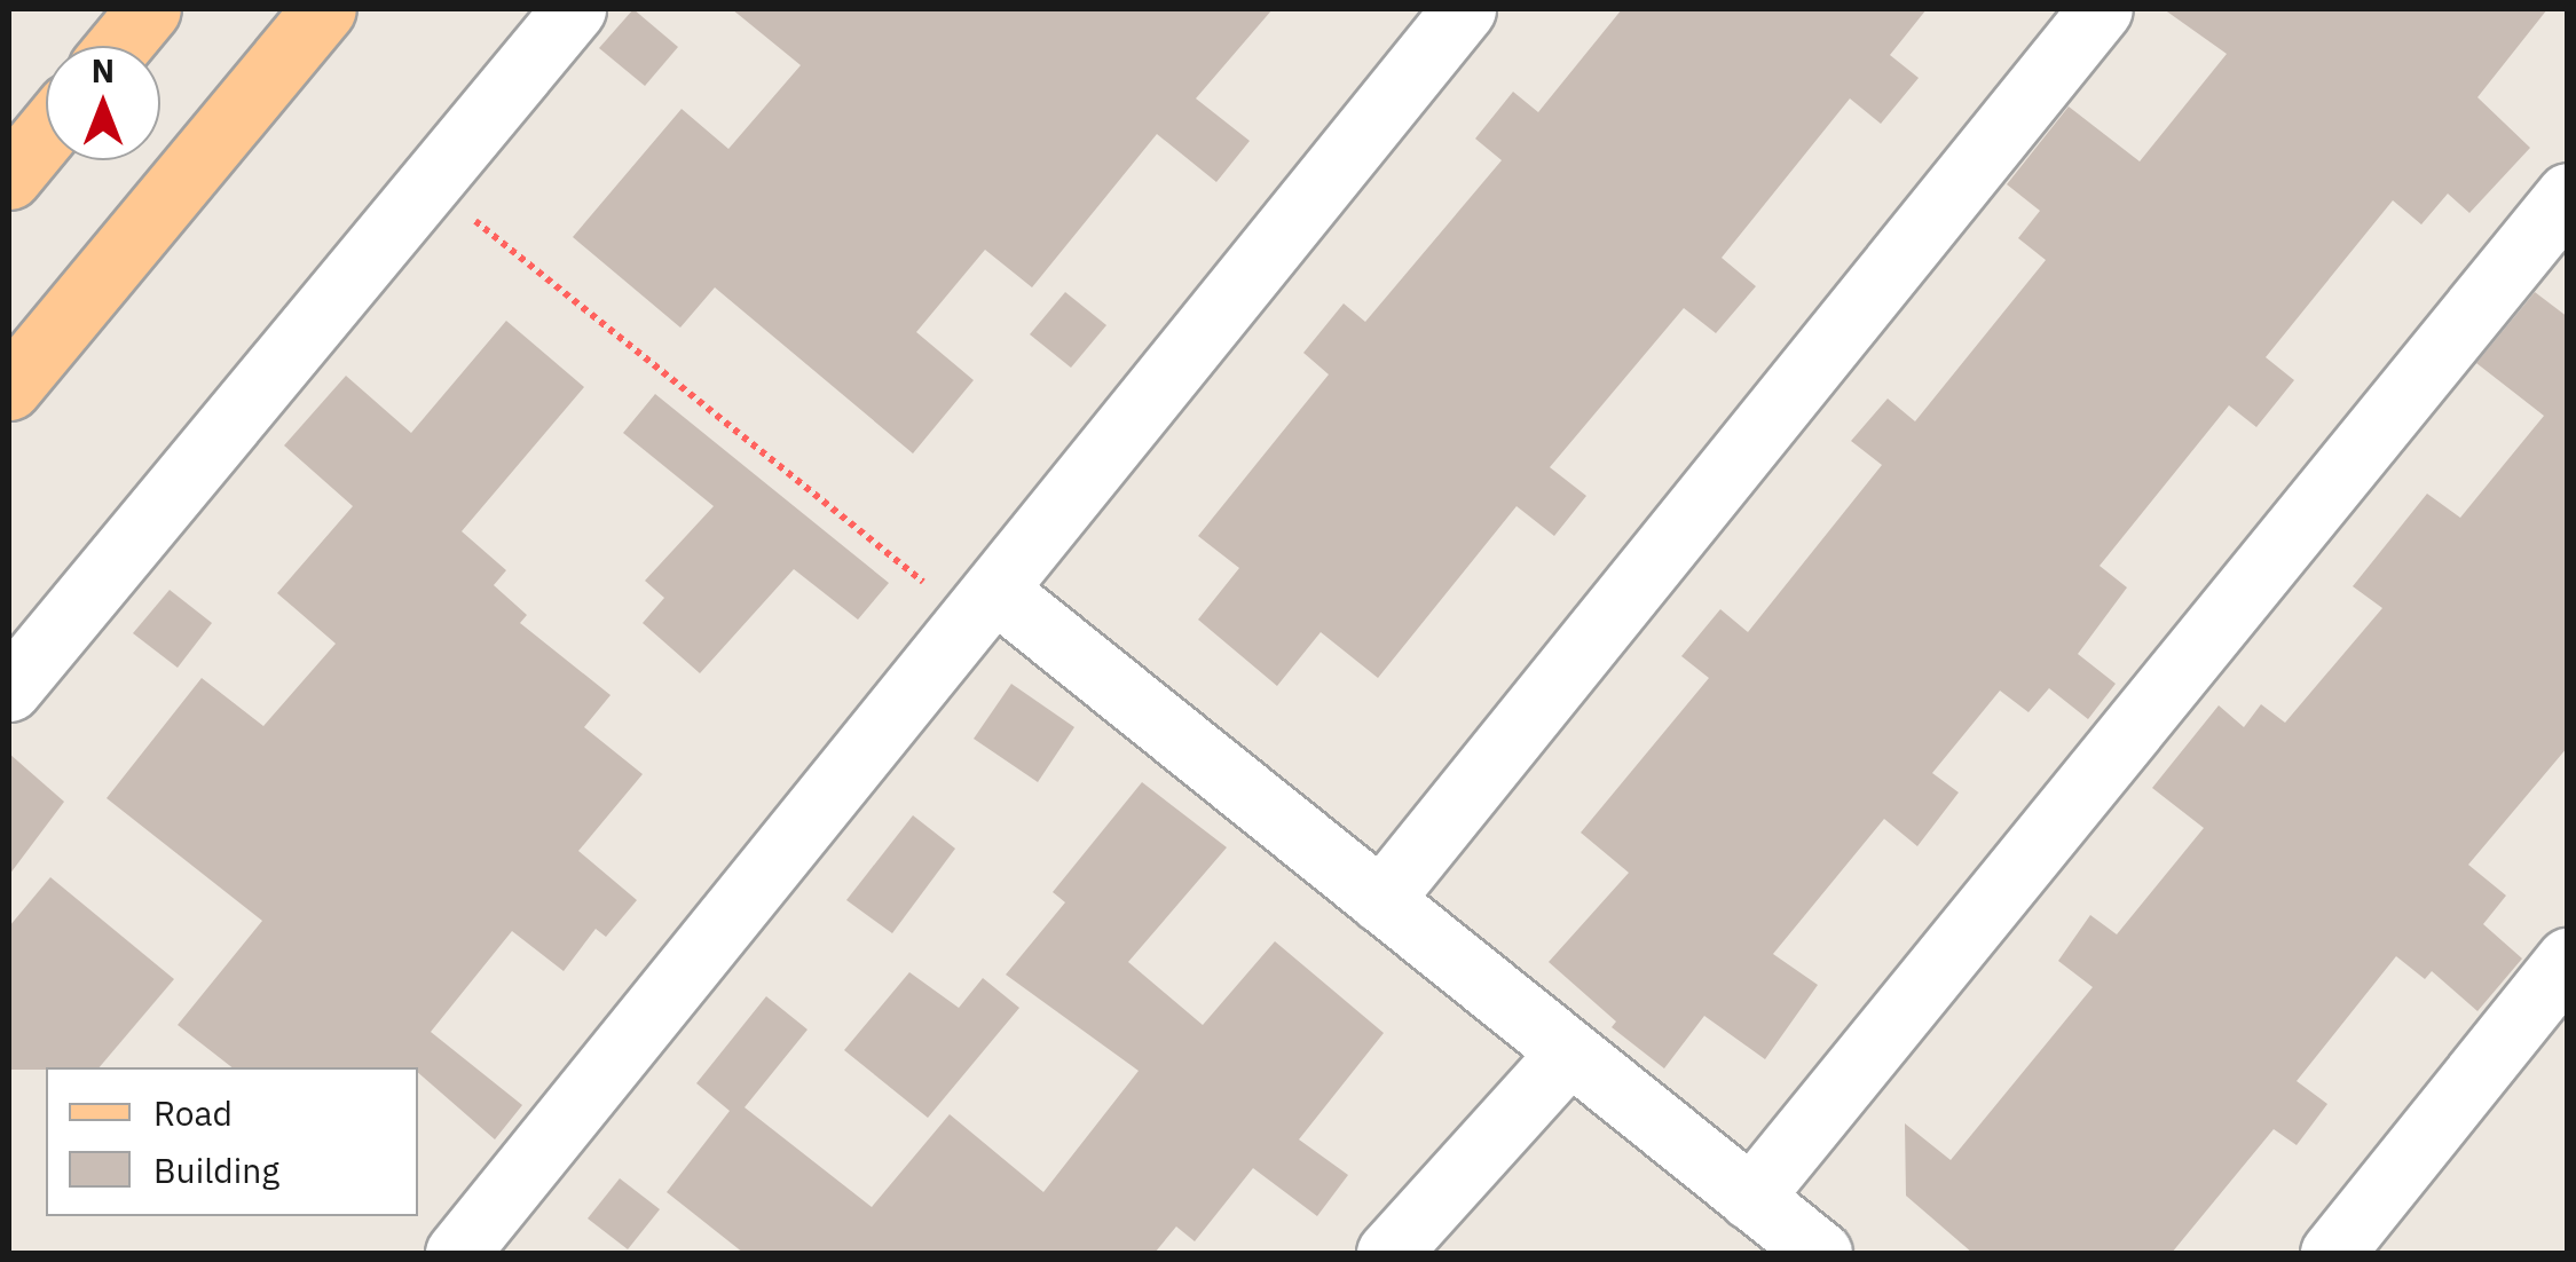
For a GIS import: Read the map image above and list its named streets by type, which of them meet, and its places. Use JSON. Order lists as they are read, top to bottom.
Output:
{
  "legend": ["Road", "Building"],
  "north": "top"
}
